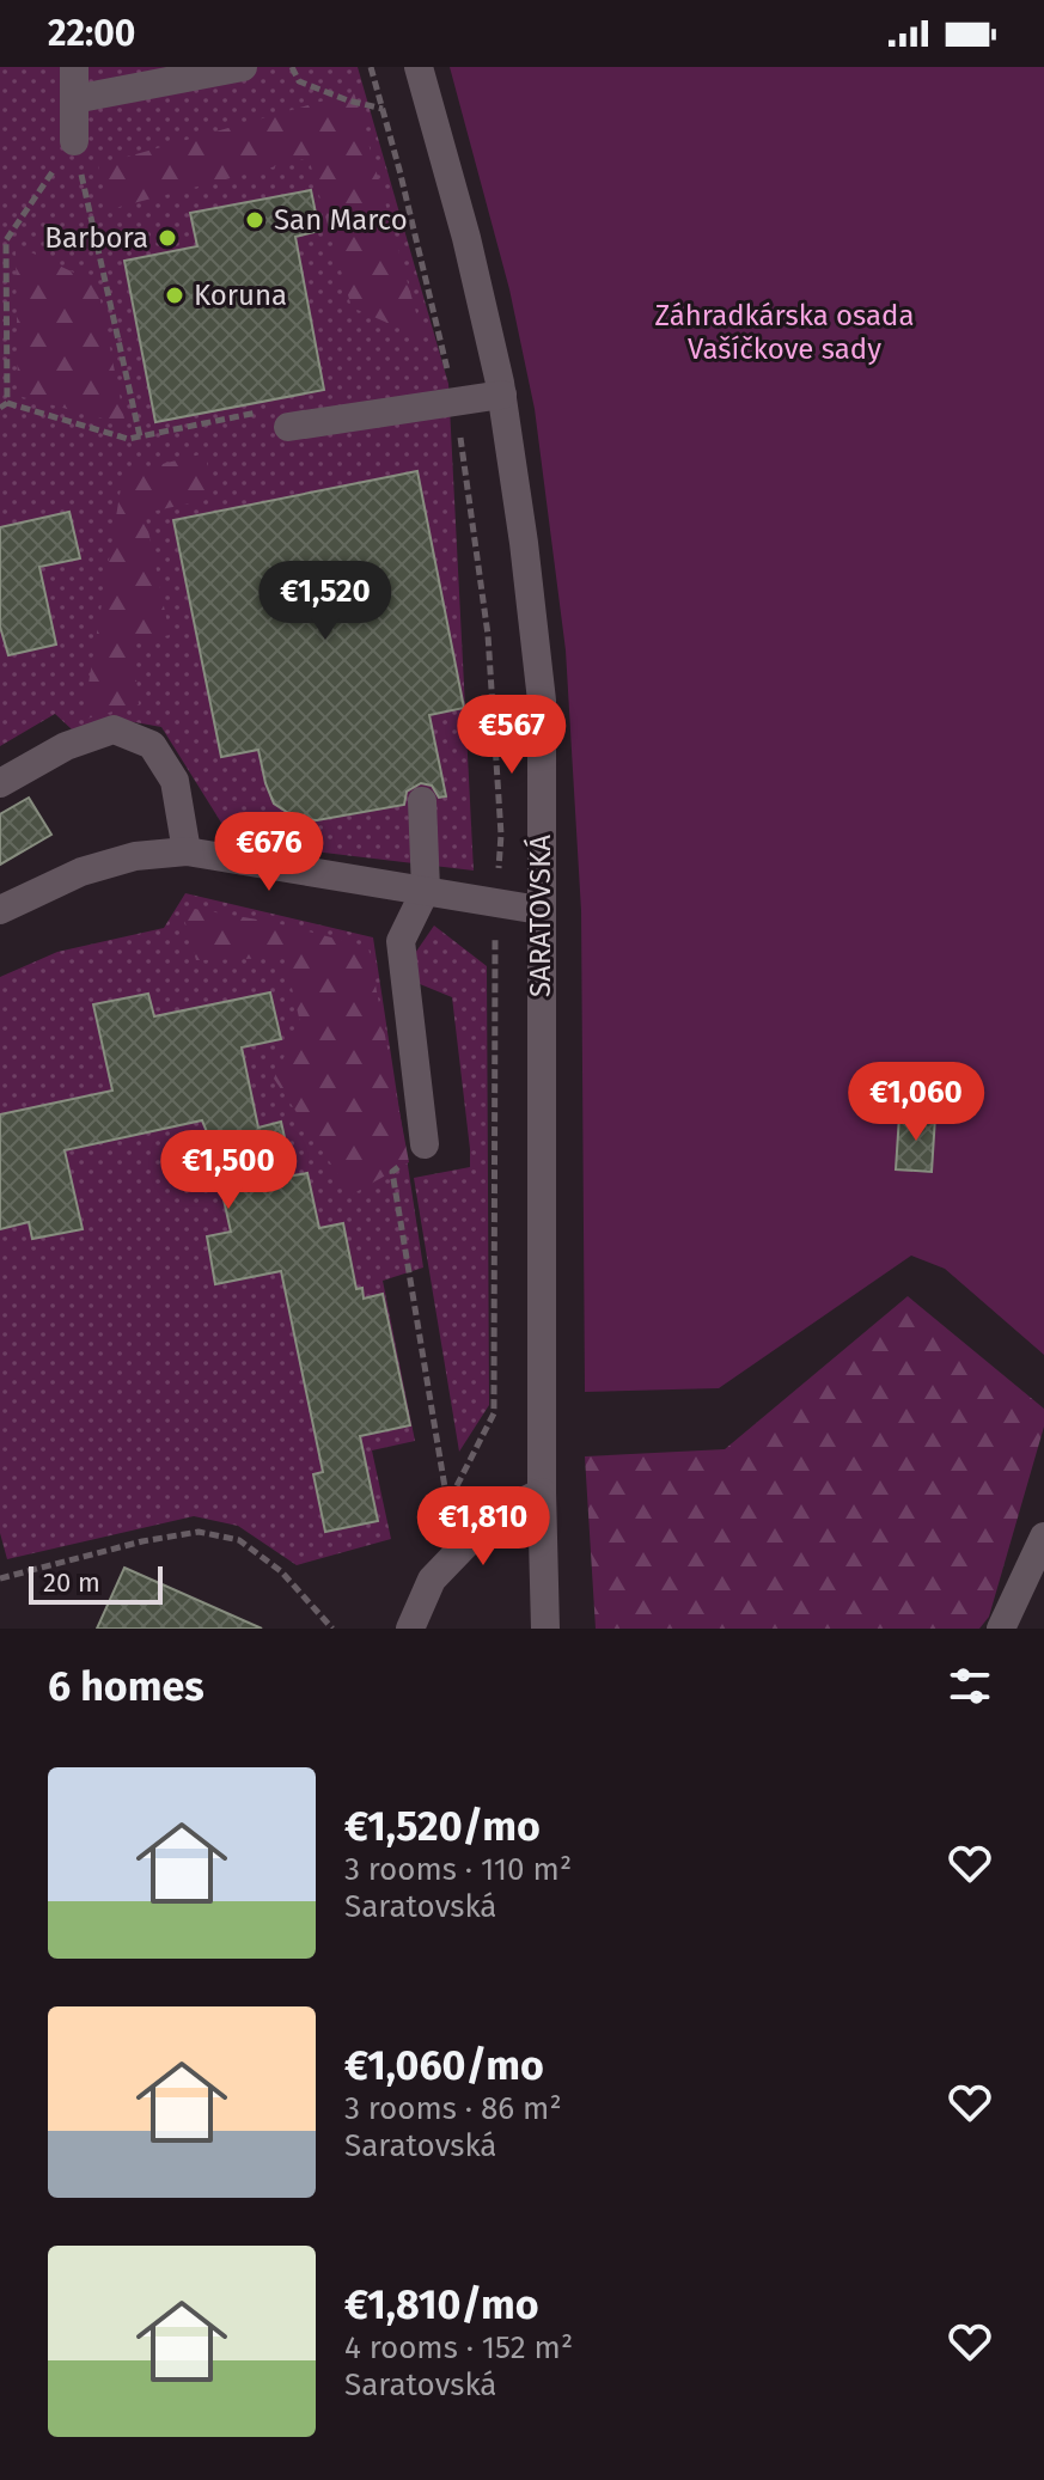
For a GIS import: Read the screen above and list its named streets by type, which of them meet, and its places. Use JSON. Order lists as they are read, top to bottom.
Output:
{
  "streets": {
    "street": ["SARATOVSKÁ"]
  },
  "parks": ["Záhradkárska osada Vašíčkove sady"],
  "places": ["San Marco", "Barbora", "Koruna"],
  "scale_bar": "20 m",
  "page": {
    "status": "22:00",
    "price": [
      "€1,520",
      "€567",
      "€676",
      "€1,060",
      "€1,500",
      "€1,810"
    ],
    "scale": "20 m",
    "heading": "6 homes",
    "list": [
      {
        "name": "€1,520/mo",
        "note": "3 rooms · 110 m² · Saratovská"
      },
      {
        "name": "€1,060/mo",
        "note": "3 rooms · 86 m² · Saratovská"
      },
      {
        "name": "€1,810/mo",
        "note": "4 rooms · 152 m² · Saratovská"
      }
    ]
  }
}
